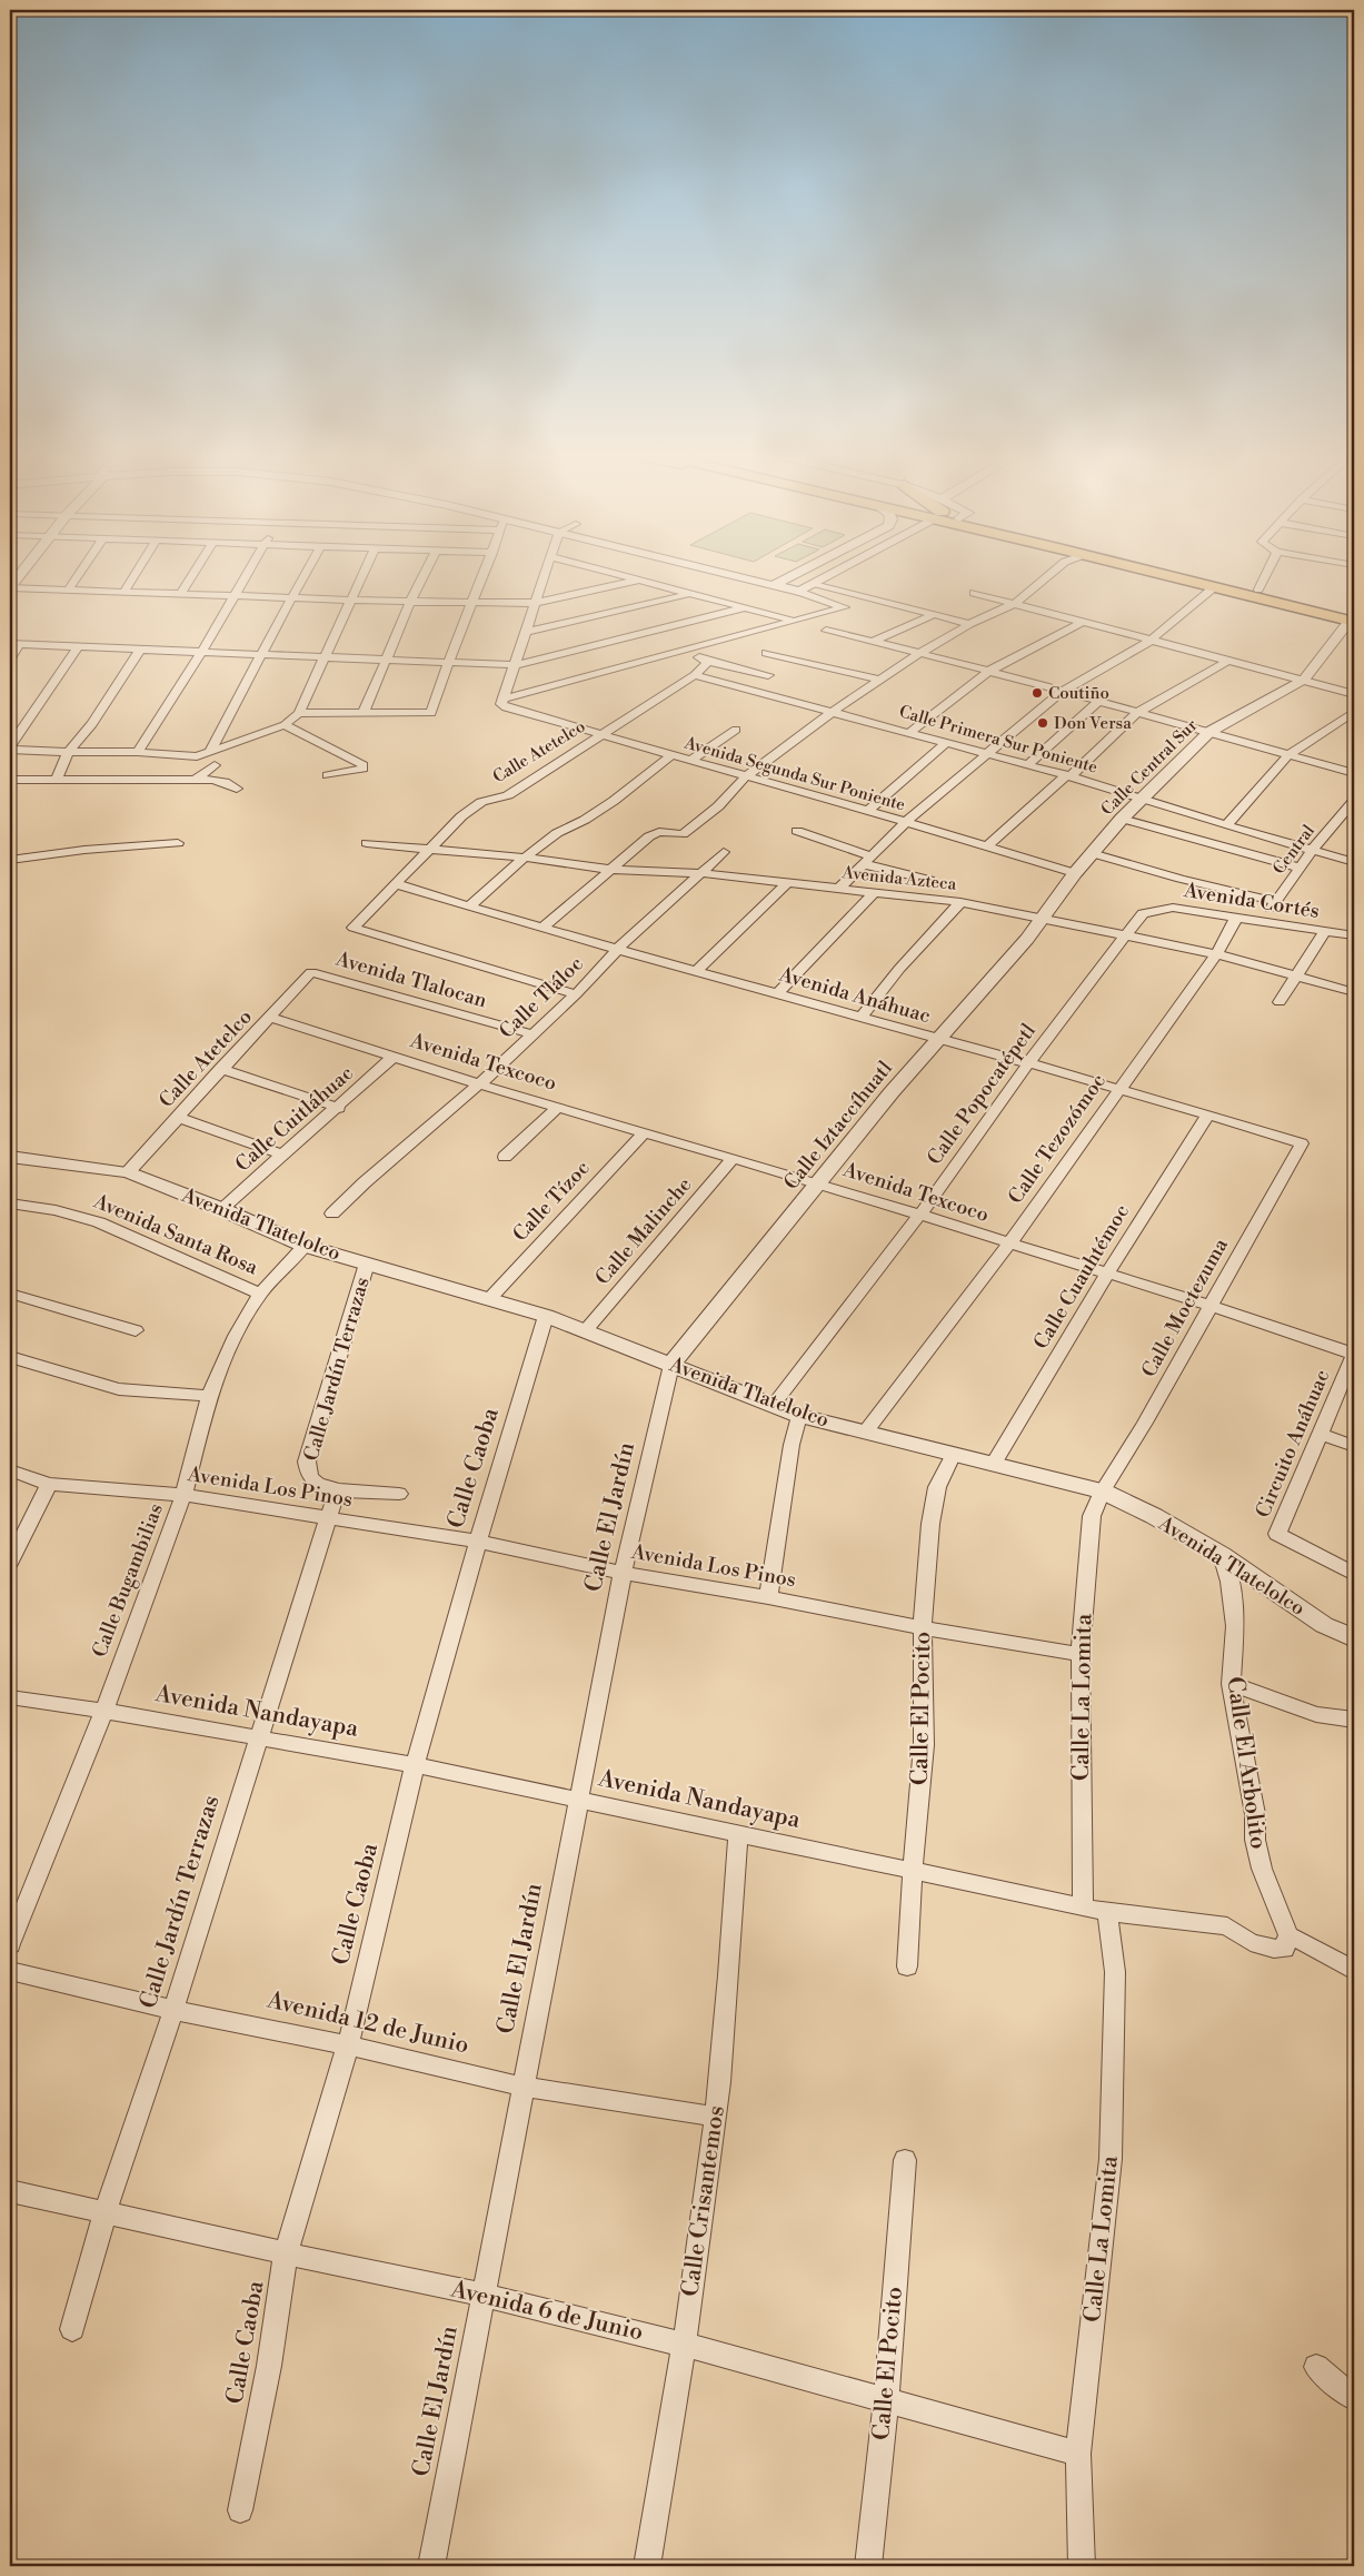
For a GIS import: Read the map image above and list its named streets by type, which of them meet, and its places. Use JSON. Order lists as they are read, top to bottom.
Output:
{
  "streets": {
    "street": [
      "Calle Primera Sur Poniente",
      "Calle Atetelco",
      "Calle Central Sur",
      "Avenida Segunda Sur Poniente",
      "Central",
      "Avenida Azteca",
      "Avenida Cortés",
      "Avenida Tlalocan",
      "Avenida Anáhuac",
      "Calle Tláloc",
      "Avenida Texcoco",
      "Calle Popocatépetl",
      "Calle Cuitláhuac",
      "Calle Iztaccíhuatl",
      "Calle Tezozómoc",
      "Calle Tízoc",
      "Avenida Tlatelolco",
      "Calle Malinche",
      "Avenida Santa Rosa",
      "Calle Cuauhtémoc",
      "Calle Moctezuma",
      "Calle Jardín Terrazas",
      "Circuito Anáhuac",
      "Calle Caoba",
      "Avenida Los Pinos",
      "Calle El Jardín",
      "Calle Bugambilias",
      "Calle La Lomita",
      "Calle El Pocito",
      "Avenida Nandayapa",
      "Calle El Arbolito",
      "Avenida 12 de Junio",
      "Calle Crisantemos",
      "Avenida 6 de Junio"
    ]
  },
  "crossings": [
    ["Calle Primera Sur Poniente", "Calle Atetelco"],
    ["Calle Primera Sur Poniente", "Calle Central Sur"],
    ["Calle Primera Sur Poniente", "Central"],
    ["Calle Atetelco", "Avenida Segunda Sur Poniente"],
    ["Calle Atetelco", "Avenida Azteca"],
    ["Calle Atetelco", "Avenida Tlalocan"],
    ["Calle Atetelco", "Avenida Anáhuac"],
    ["Calle Atetelco", "Calle Tláloc"],
    ["Calle Atetelco", "Avenida Texcoco"],
    ["Calle Atetelco", "Avenida Tlatelolco"],
    ["Calle Central Sur", "Avenida Segunda Sur Poniente"],
    ["Calle Central Sur", "Avenida Azteca"],
    ["Calle Central Sur", "Calle Iztaccíhuatl"],
    ["Central", "Avenida Cortés"],
    ["Avenida Azteca", "Calle Tláloc"],
    ["Avenida Azteca", "Calle Popocatépetl"],
    ["Avenida Azteca", "Calle Iztaccíhuatl"],
    ["Avenida Azteca", "Calle Tezozómoc"],
    ["Avenida Cortés", "Calle Popocatépetl"],
    ["Avenida Cortés", "Calle Tezozómoc"],
    ["Avenida Tlalocan", "Calle Tláloc"],
    ["Avenida Anáhuac", "Calle Tláloc"],
    ["Avenida Anáhuac", "Calle Popocatépetl"],
    ["Avenida Anáhuac", "Calle Iztaccíhuatl"],
    ["Avenida Anáhuac", "Calle Tezozómoc"],
    ["Avenida Anáhuac", "Calle Cuauhtémoc"],
    ["Avenida Anáhuac", "Calle Moctezuma"],
    ["Calle Tláloc", "Avenida Texcoco"],
    ["Avenida Texcoco", "Calle Popocatépetl"],
    ["Avenida Texcoco", "Calle Cuitláhuac"],
    ["Avenida Texcoco", "Calle Iztaccíhuatl"],
    ["Avenida Texcoco", "Calle Tezozómoc"],
    ["Avenida Texcoco", "Calle Tízoc"],
    ["Avenida Texcoco", "Calle Malinche"],
    ["Avenida Texcoco", "Calle Cuauhtémoc"],
    ["Avenida Texcoco", "Calle Moctezuma"],
    ["Avenida Texcoco", "Circuito Anáhuac"],
    ["Calle Popocatépetl", "Avenida Tlatelolco"],
    ["Calle Cuitláhuac", "Avenida Tlatelolco"],
    ["Calle Iztaccíhuatl", "Avenida Tlatelolco"],
    ["Calle Iztaccíhuatl", "Calle El Jardín"],
    ["Calle Tezozómoc", "Avenida Tlatelolco"],
    ["Calle Tízoc", "Avenida Tlatelolco"],
    ["Avenida Tlatelolco", "Calle Malinche"],
    ["Avenida Tlatelolco", "Calle Cuauhtémoc"],
    ["Avenida Tlatelolco", "Calle Moctezuma"],
    ["Avenida Tlatelolco", "Calle Jardín Terrazas"],
    ["Avenida Tlatelolco", "Calle Caoba"],
    ["Avenida Tlatelolco", "Calle El Jardín"],
    ["Avenida Tlatelolco", "Calle Bugambilias"],
    ["Avenida Tlatelolco", "Calle La Lomita"],
    ["Avenida Tlatelolco", "Calle El Pocito"],
    ["Avenida Tlatelolco", "Calle El Arbolito"],
    ["Avenida Santa Rosa", "Calle Bugambilias"],
    ["Calle Moctezuma", "Calle La Lomita"],
    ["Calle Jardín Terrazas", "Avenida Los Pinos"],
    ["Calle Jardín Terrazas", "Avenida Nandayapa"],
    ["Calle Jardín Terrazas", "Avenida 12 de Junio"],
    ["Calle Jardín Terrazas", "Avenida 6 de Junio"],
    ["Calle Caoba", "Avenida Los Pinos"],
    ["Calle Caoba", "Avenida Nandayapa"],
    ["Calle Caoba", "Avenida 12 de Junio"],
    ["Calle Caoba", "Avenida 6 de Junio"],
    ["Avenida Los Pinos", "Calle El Jardín"],
    ["Avenida Los Pinos", "Calle Bugambilias"],
    ["Avenida Los Pinos", "Calle La Lomita"],
    ["Avenida Los Pinos", "Calle El Pocito"],
    ["Calle El Jardín", "Avenida Nandayapa"],
    ["Calle El Jardín", "Avenida 12 de Junio"],
    ["Calle El Jardín", "Avenida 6 de Junio"],
    ["Calle Bugambilias", "Avenida Nandayapa"],
    ["Calle La Lomita", "Avenida Nandayapa"],
    ["Calle La Lomita", "Avenida 6 de Junio"],
    ["Calle El Pocito", "Avenida Nandayapa"],
    ["Calle El Pocito", "Avenida 6 de Junio"],
    ["Avenida Nandayapa", "Calle El Arbolito"],
    ["Avenida Nandayapa", "Calle Crisantemos"],
    ["Avenida 12 de Junio", "Calle Crisantemos"],
    ["Calle Crisantemos", "Avenida 6 de Junio"]
  ],
  "places": ["Coutiño", "Don Versa"]
}
